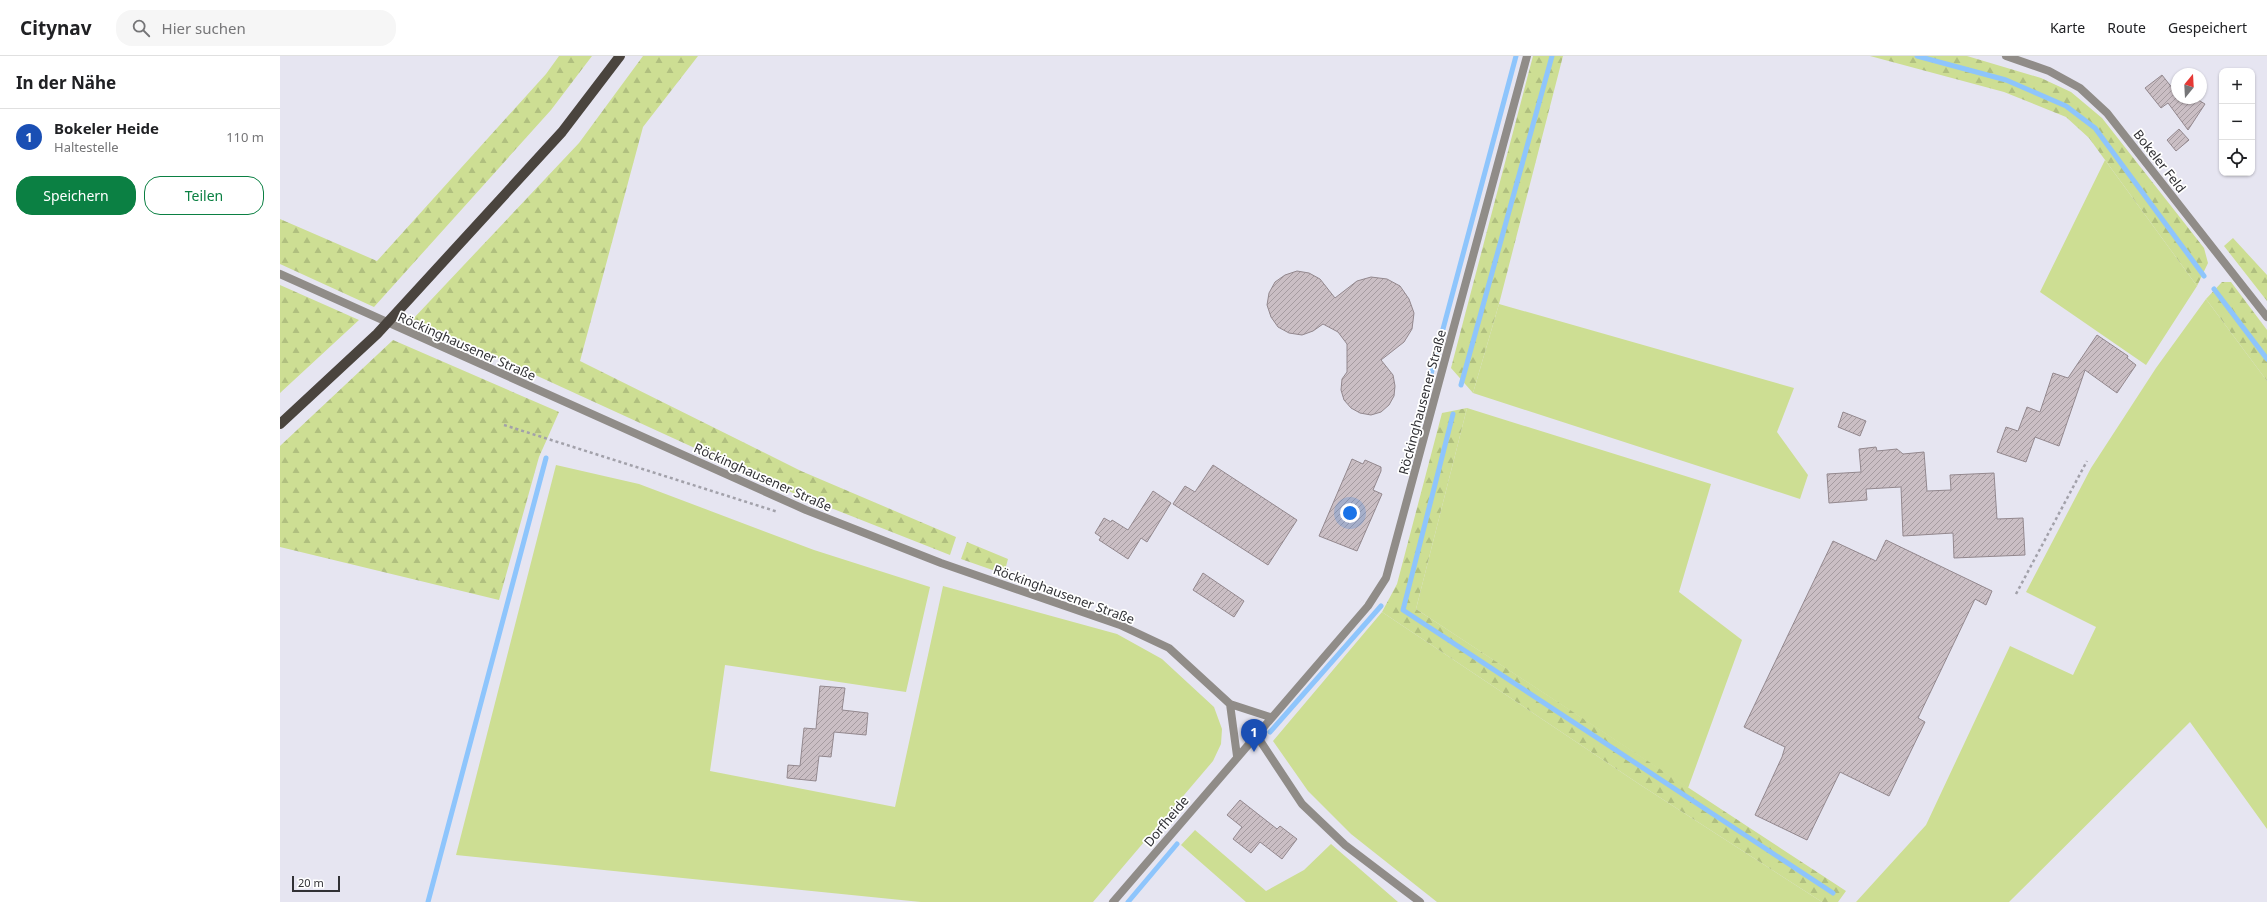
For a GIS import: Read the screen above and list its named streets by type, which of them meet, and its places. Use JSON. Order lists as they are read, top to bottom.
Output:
{
  "streets": {
    "street": ["Bokeler Feld", "Röckinghausener Straße", "Dorfheide"]
  },
  "crossings": [
    ["Röckinghausener Straße", "Dorfheide"]
  ],
  "scale_bar": "20 m",
  "north": "top",
  "page": {
    "header": "Citynav",
    "search": "Hier suchen",
    "nav": ["Karte", "Route", "Gespeichert"],
    "heading": "In der Nähe",
    "map_buttons": ["+", "−"],
    "list": [
      {
        "mark": "1",
        "name": "Bokeler Heide",
        "note": "Haltestelle",
        "value": "110 m"
      }
    ],
    "buttons": ["Speichern", "Teilen"],
    "pins": "1",
    "scale": "20 m"
  }
}
